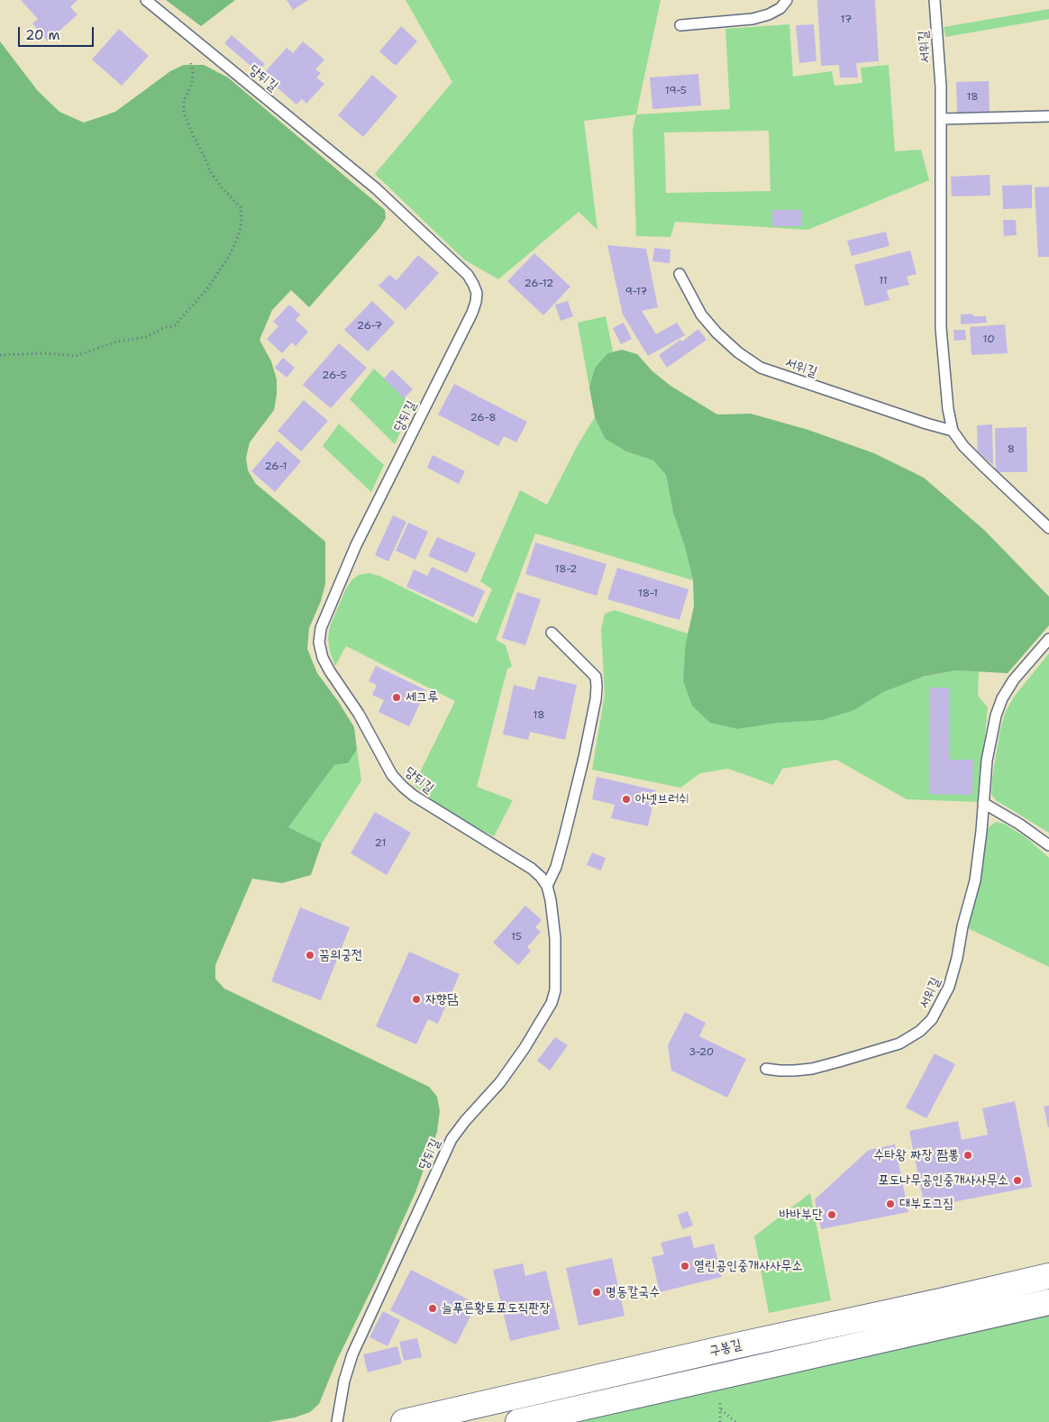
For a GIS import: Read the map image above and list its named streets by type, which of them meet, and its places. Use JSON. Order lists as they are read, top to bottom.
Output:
{
  "streets": {
    "street": ["구봉길"],
    "lane": ["서위길", "당뒤길"]
  },
  "places": [
    "세그루",
    "아넷브러쉬",
    "꿈의궁전",
    "자향담",
    "수타왕 짜장 짬뽕",
    "포도나무공인중개사사무소",
    "대부도그집",
    "바바부단",
    "열린공인중개사사무소",
    "명동칼국수",
    "늘푸른황토포도직판장"
  ],
  "house_numbers": [
    "17",
    "19-5",
    "18",
    "11",
    "26-12",
    "9-17",
    "26-7",
    "10",
    "26-5",
    "26-8",
    "8",
    "26-1",
    "18-2",
    "18-1",
    "18",
    "21",
    "15",
    "3-20"
  ],
  "scale_bar": "20 m"
}
